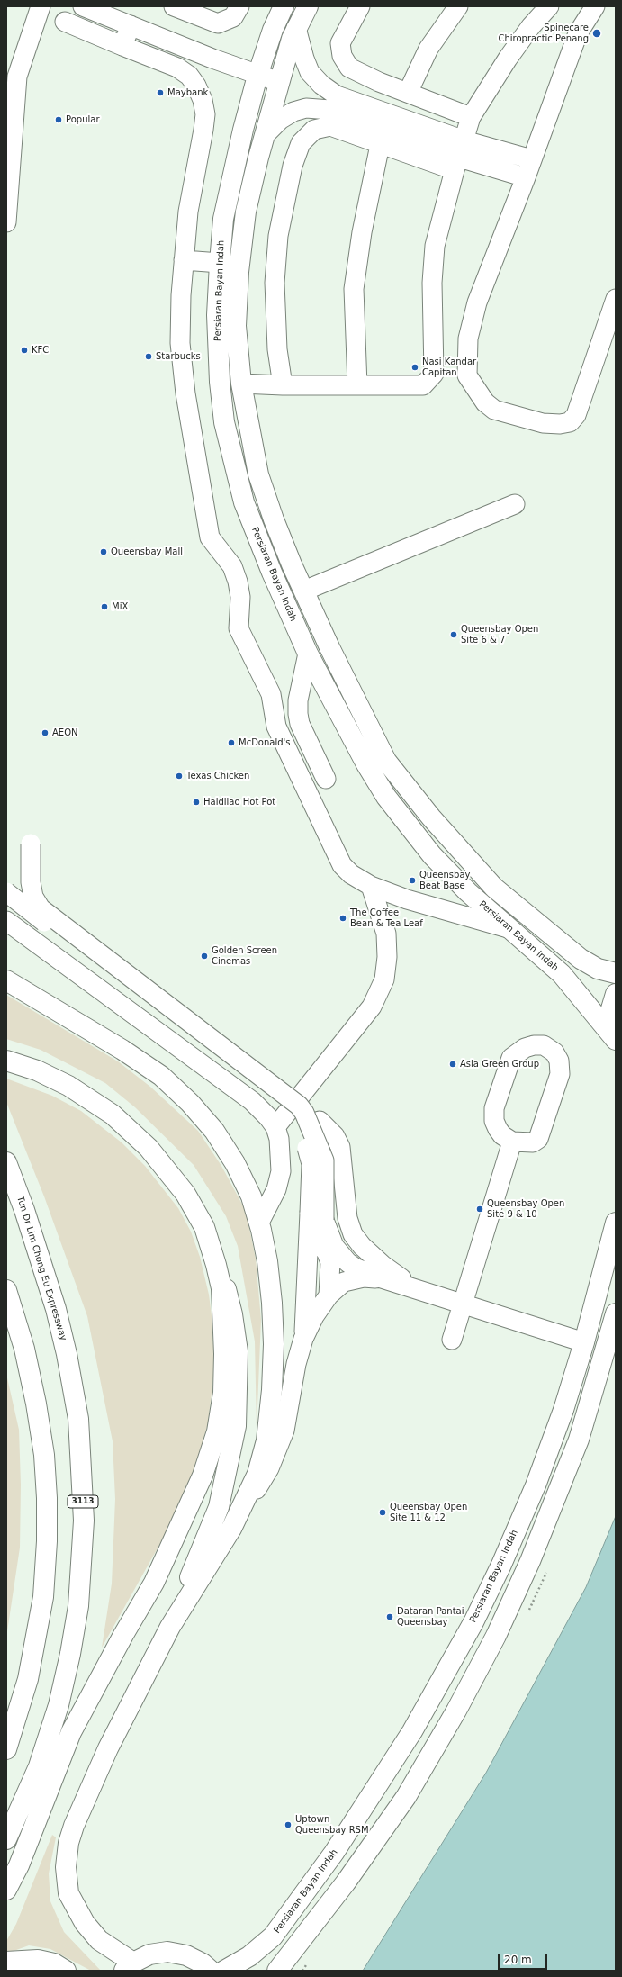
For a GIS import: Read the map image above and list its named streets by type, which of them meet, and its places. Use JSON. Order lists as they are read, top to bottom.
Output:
{
  "streets": {
    "main road": ["Persiaran Bayan Indah", "Tun Dr Lim Chong Eu Expressway", "3113"]
  },
  "places": [
    "Spinecare Chiropractic Penang",
    "Maybank",
    "Popular",
    "KFC",
    "Starbucks",
    "Nasi Kandar Capitan",
    "Queensbay Mall",
    "MiX",
    "Queensbay Open Site 6 & 7",
    "AEON",
    "McDonald's",
    "Texas Chicken",
    "Haidilao Hot Pot",
    "Queensbay Beat Base",
    "The Coffee Bean & Tea Leaf",
    "Golden Screen Cinemas",
    "Asia Green Group",
    "Queensbay Open Site 9 & 10",
    "Queensbay Open Site 11 & 12",
    "Dataran Pantai Queensbay",
    "Uptown Queensbay RSM"
  ],
  "scale_bar": "20 m"
}
